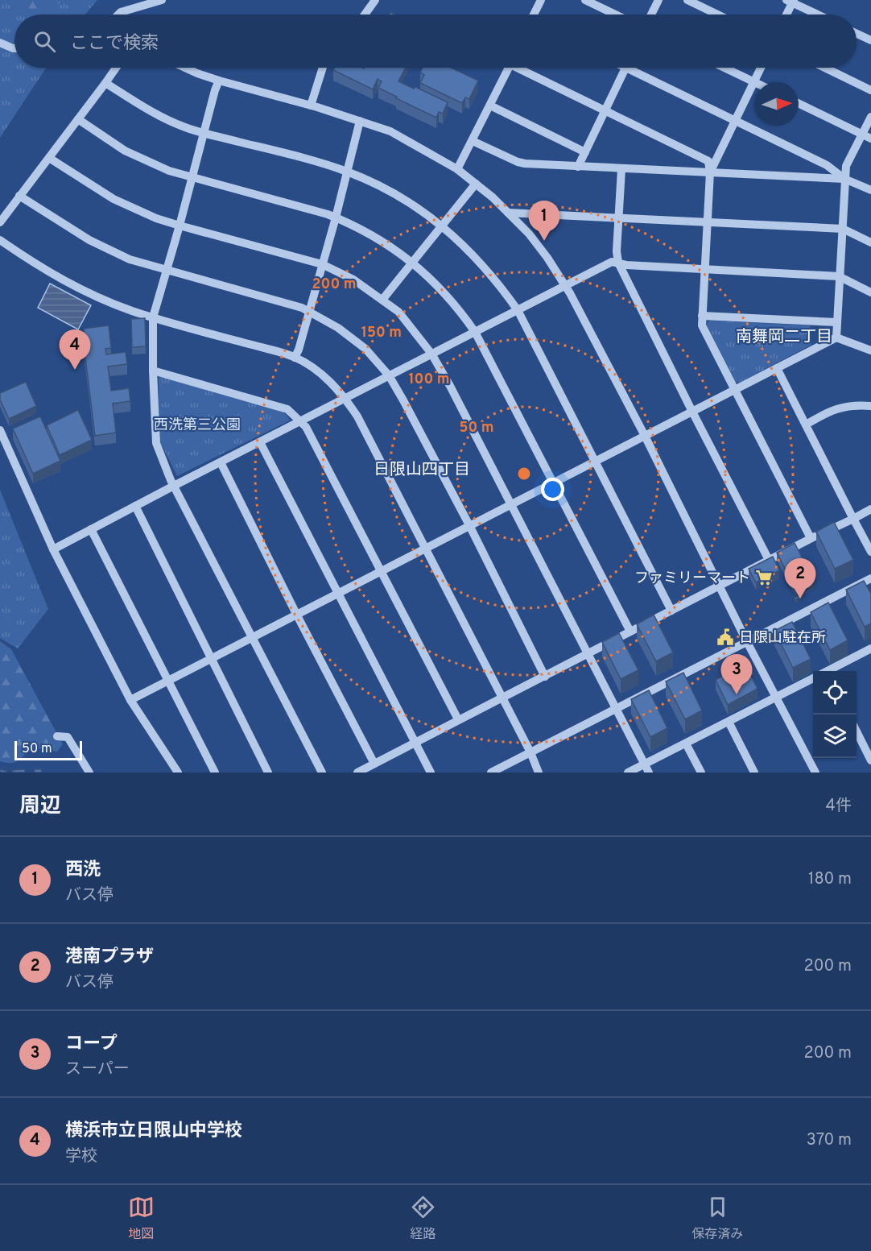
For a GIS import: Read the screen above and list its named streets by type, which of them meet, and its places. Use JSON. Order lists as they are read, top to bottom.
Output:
{
  "districts": ["南舞岡二丁目", "日限山四丁目"],
  "parks": ["西洗第三公園"],
  "places": {
    "supermarket": ["ファミリーマート"],
    "public building": ["日限山駐在所"]
  },
  "scale_bar": "50 m",
  "north": "right",
  "page": {
    "search": "ここで検索",
    "pins": [
      "1",
      "4",
      "2",
      "3"
    ],
    "scale": "50 m",
    "heading": ["周辺", "4件"],
    "list": [
      {
        "mark": "1",
        "name": "西洗",
        "note": "バス停",
        "value": "180 m"
      },
      {
        "mark": "2",
        "name": "港南プラザ",
        "note": "バス停",
        "value": "200 m"
      },
      {
        "mark": "3",
        "name": "コープ",
        "note": "スーパー",
        "value": "200 m"
      },
      {
        "mark": "4",
        "name": "横浜市立日限山中学校",
        "note": "学校",
        "value": "370 m"
      }
    ],
    "nav": ["地図", "経路", "保存済み"]
  },
  "rings": [
    "200 m",
    "150 m",
    "100 m",
    "50 m"
  ]
}
